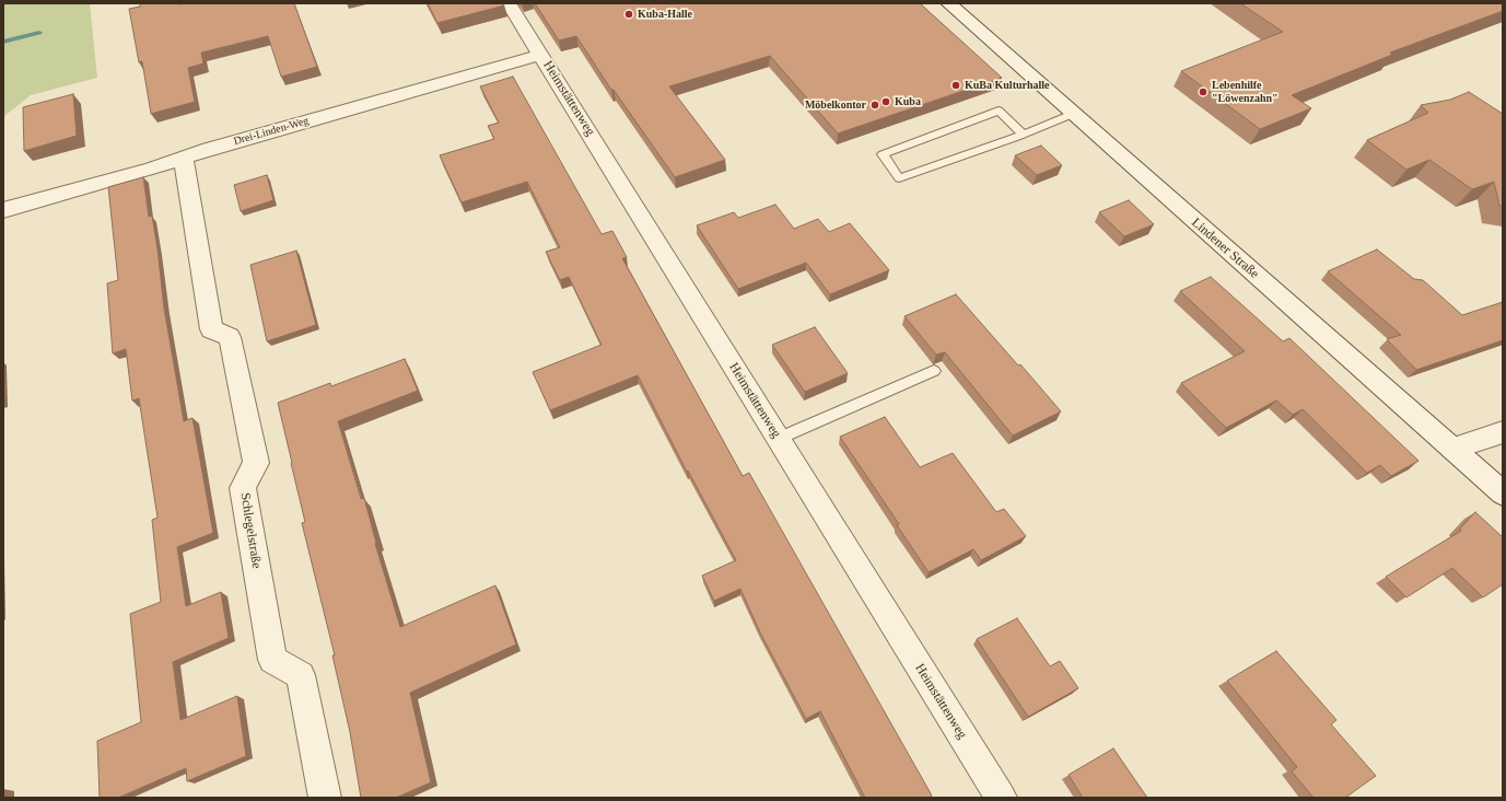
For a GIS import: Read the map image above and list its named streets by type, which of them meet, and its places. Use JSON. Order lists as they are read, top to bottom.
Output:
{
  "streets": {
    "street": [
      "Heimstättenweg",
      "Drei-Linden-Weg",
      "Lindener Straße",
      "Schlegelstraße"
    ]
  },
  "crossings": [
    ["Heimstättenweg", "Drei-Linden-Weg"],
    ["Drei-Linden-Weg", "Schlegelstraße"]
  ],
  "places": [
    "Kuba-Halle",
    "KuBa Kulturhalle",
    "Lebenhilfe \"Löwenzahn\"",
    "Kuba",
    "Möbelkontor"
  ]
}
